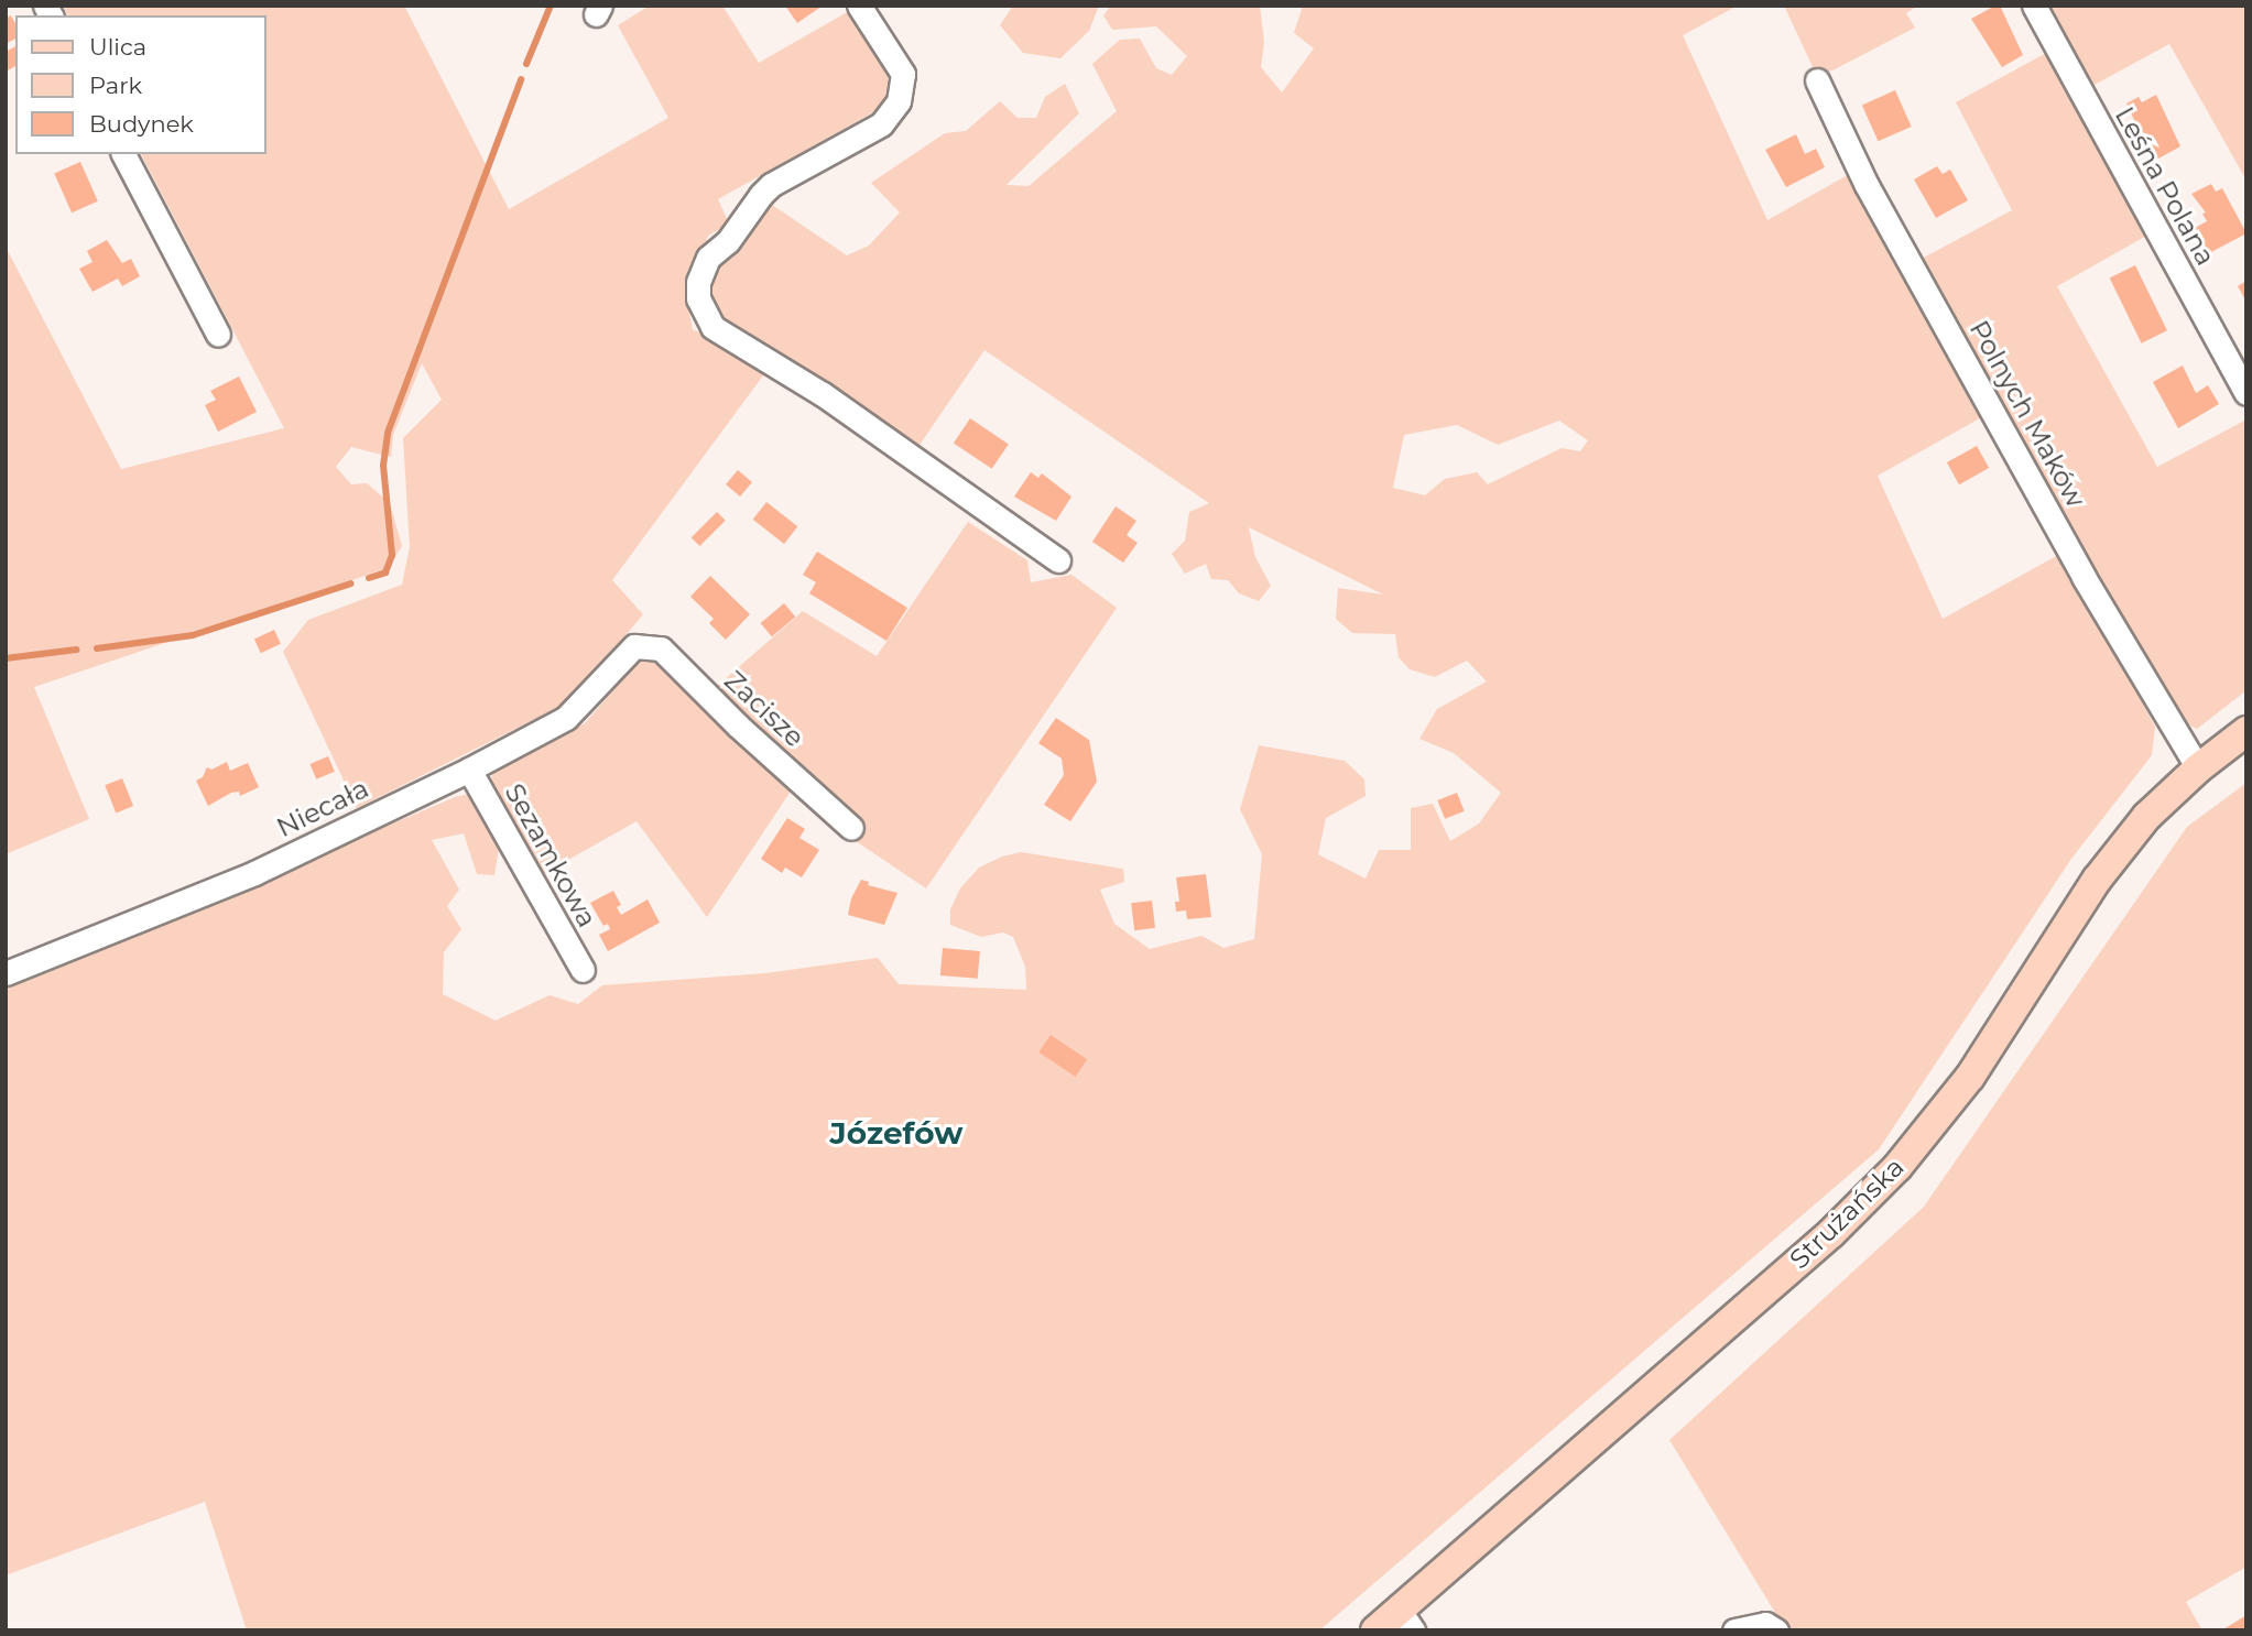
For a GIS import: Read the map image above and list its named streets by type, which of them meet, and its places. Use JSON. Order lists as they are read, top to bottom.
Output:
{
  "streets": {
    "main road": ["Strużańska"],
    "street": [
      "Leśna Polana",
      "Polnych Maków",
      "Zacisze",
      "Niecała",
      "Sezamkowa"
    ]
  },
  "crossings": [
    ["Polnych Maków", "Strużańska"],
    ["Zacisze", "Niecała"],
    ["Niecała", "Sezamkowa"]
  ],
  "districts": ["Józefów"],
  "legend": ["Ulica", "Park", "Budynek"]
}
